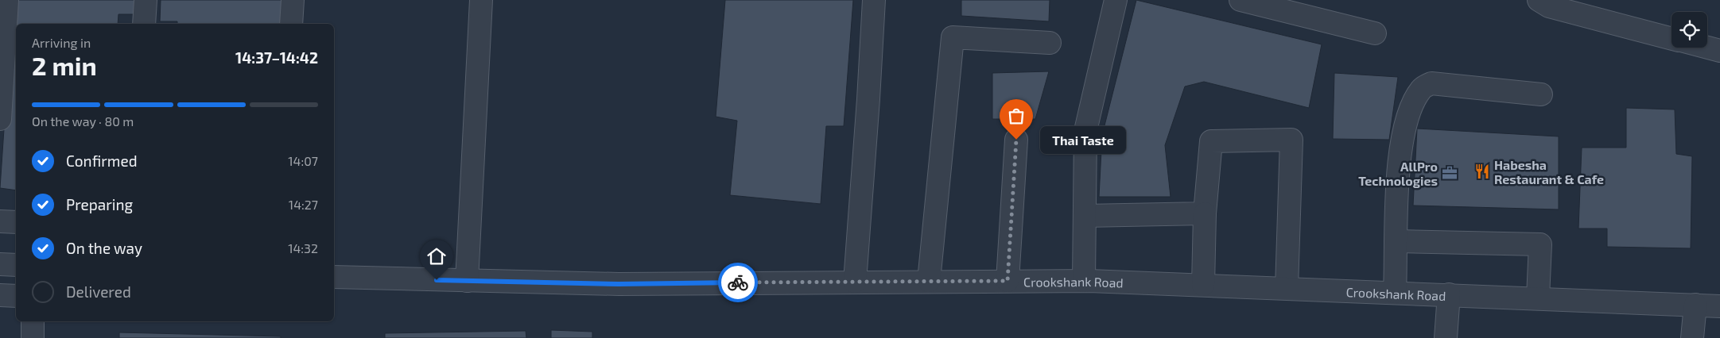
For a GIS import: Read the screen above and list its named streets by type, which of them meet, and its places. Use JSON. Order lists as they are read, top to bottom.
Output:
{
  "streets": {
    "street": ["Crookshank Road"]
  },
  "places": {
    "other": ["Thai Taste"],
    "restaurant": ["Habesha Restaurant & Cafe"],
    "office": ["AllPro Technologies"]
  },
  "page": {
    "heading": ["2 min", "Arriving in", "14:37–14:42"],
    "bar": "On the way · 80 m",
    "bubble": "Thai Taste",
    "list": [
      ["Confirmed", "14:07"],
      ["Preparing", "14:27"],
      ["On the way", "14:32"],
      "Delivered"
    ]
  }
}
